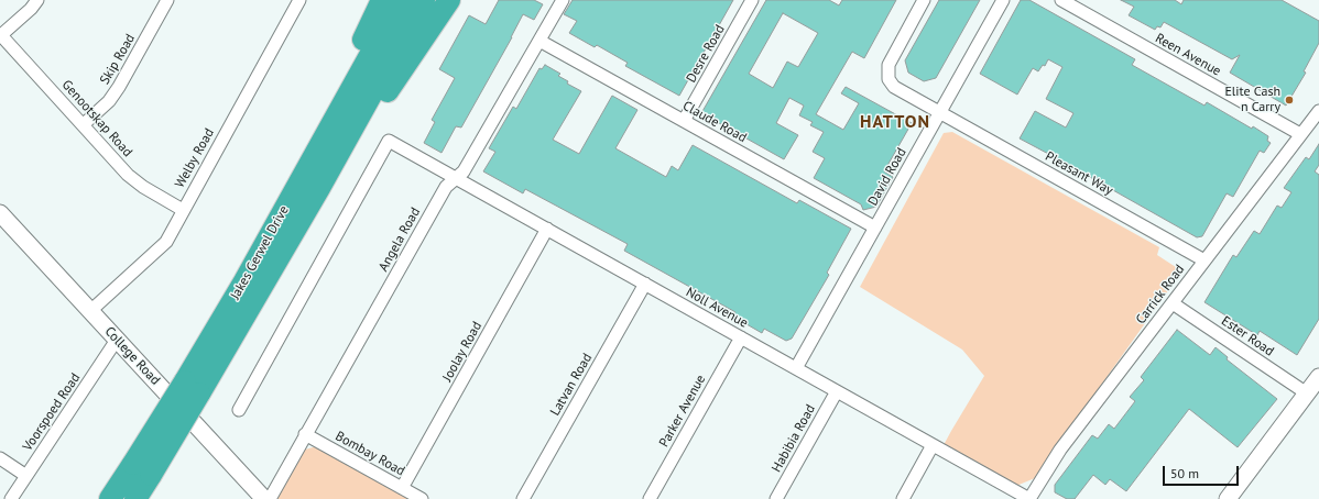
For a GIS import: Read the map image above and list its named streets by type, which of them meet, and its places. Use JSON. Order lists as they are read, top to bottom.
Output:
{
  "streets": {
    "highway": ["Jakes Gerwel Drive"],
    "street": [
      "Desre Road",
      "Reen Avenue",
      "Skip Road",
      "Genootskap Road",
      "Claude Road",
      "Welby Road",
      "Pleasant Way",
      "David Road",
      "Angela Road",
      "Carrick Road",
      "Noll Avenue",
      "Ester Road",
      "Joolay Road",
      "College Road",
      "Latvan Road",
      "Parker Avenue",
      "Voorspoed Road",
      "Habibia Road",
      "Bombay Road"
    ]
  },
  "crossings": [
    ["Desre Road", "Claude Road"],
    ["Reen Avenue", "Carrick Road"],
    ["Skip Road", "Genootskap Road"],
    ["Genootskap Road", "Welby Road"],
    ["Claude Road", "David Road"],
    ["Claude Road", "Angela Road"],
    ["Welby Road", "College Road"],
    ["Pleasant Way", "David Road"],
    ["Pleasant Way", "Carrick Road"],
    ["David Road", "Noll Avenue"],
    ["Angela Road", "Noll Avenue"],
    ["Angela Road", "Bombay Road"],
    ["Carrick Road", "Noll Avenue"],
    ["Carrick Road", "Ester Road"],
    ["Noll Avenue", "Joolay Road"],
    ["Noll Avenue", "Latvan Road"],
    ["Noll Avenue", "Parker Avenue"],
    ["Noll Avenue", "Habibia Road"],
    ["Joolay Road", "Bombay Road"],
    ["College Road", "Voorspoed Road"]
  ],
  "districts": ["HATTON"],
  "places": ["Elite Cash n Carry"],
  "scale_bar": "50 m"
}
